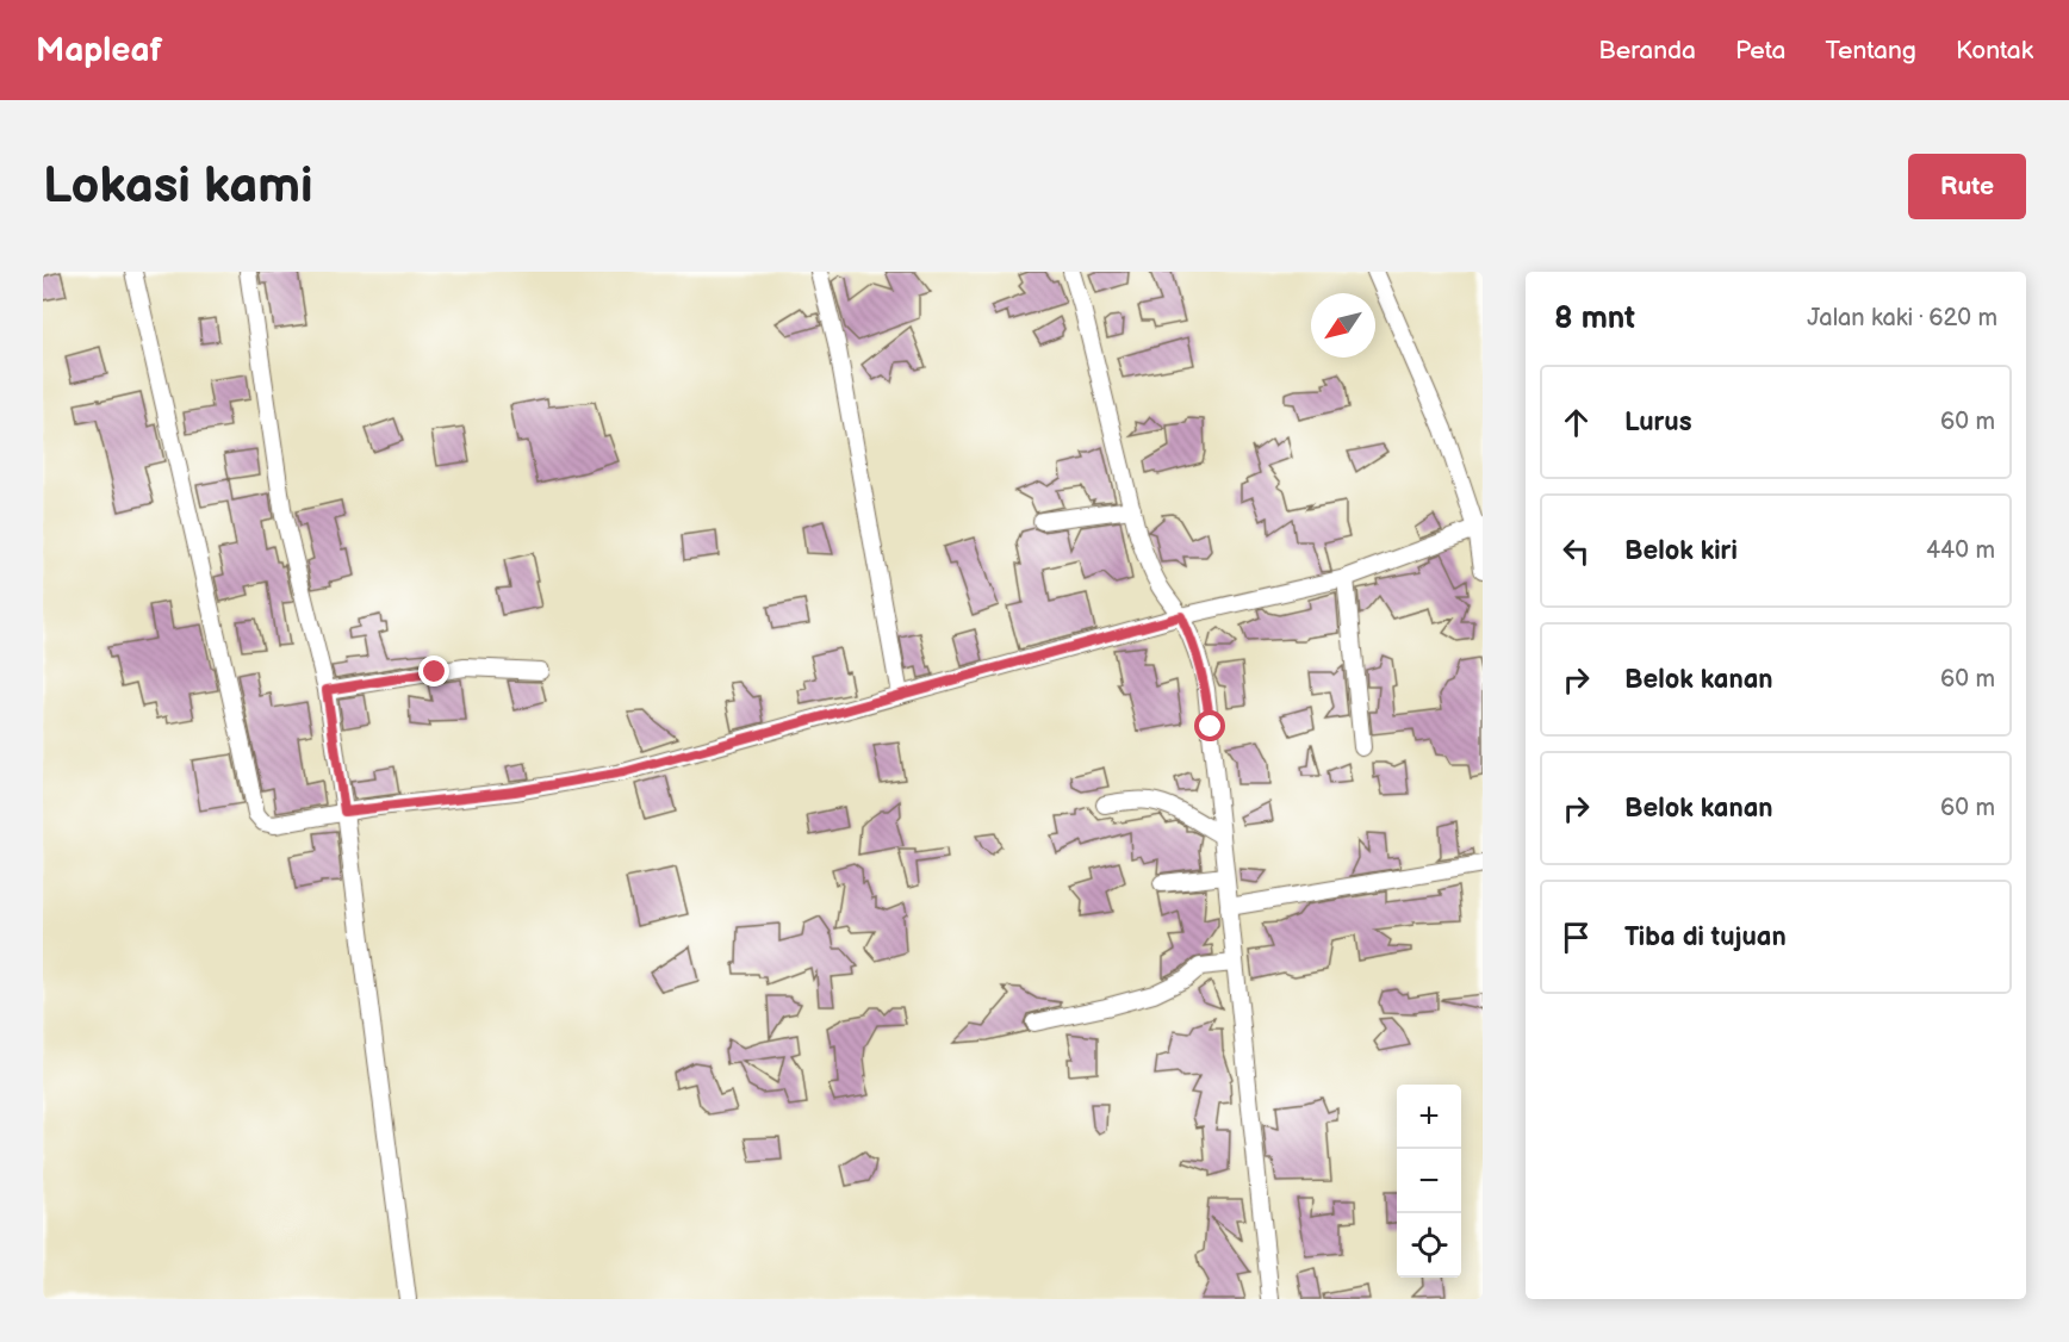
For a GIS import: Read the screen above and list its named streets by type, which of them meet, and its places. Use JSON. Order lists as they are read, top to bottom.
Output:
{
  "north": "bottom left",
  "page": {
    "header": "Mapleaf",
    "nav": [
      "Beranda",
      "Peta",
      "Tentang",
      "Kontak"
    ],
    "buttons": "Rute",
    "title": "Lokasi kami",
    "heading": ["8 mnt", "Jalan kaki · 620 m"],
    "list": [
      ["Lurus", "60 m"],
      ["Belok kiri", "440 m"],
      ["Belok kanan", "60 m"],
      ["Belok kanan", "60 m"],
      "Tiba di tujuan"
    ],
    "map_buttons": ["+", "−"]
  }
}
